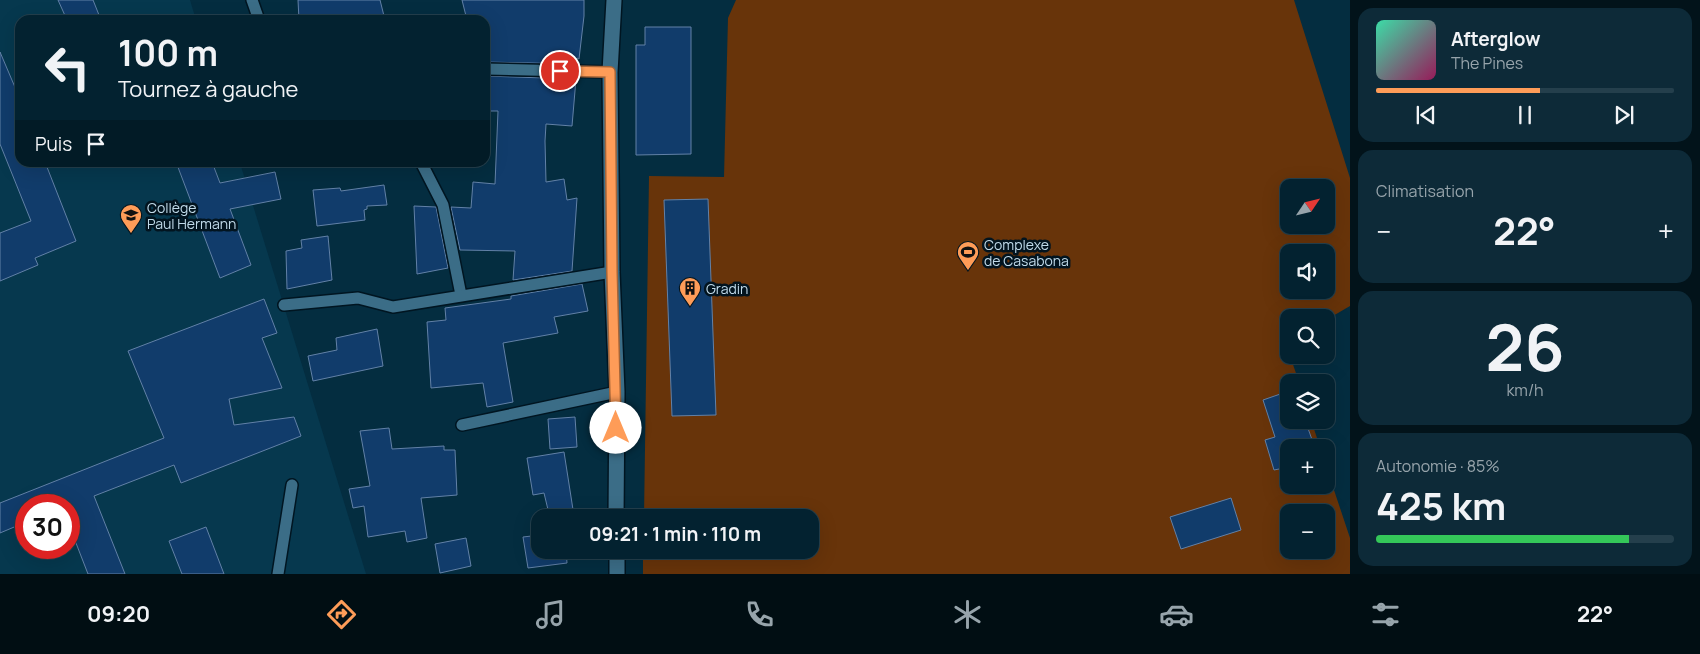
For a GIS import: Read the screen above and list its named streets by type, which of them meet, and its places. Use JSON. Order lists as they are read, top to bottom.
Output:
{
  "places": {
    "school or university": ["Collège Paul Hermann"],
    "sports": ["Complexe de Casabona"],
    "building": ["Gradin"]
  },
  "north": "top right",
  "page": {
    "turn": ["100 m", "Tournez à gauche"],
    "song": ["Afterglow", "The Pines"],
    "then": "Puis",
    "tile": [
      "Climatisation",
      ["26", "km/h"],
      ["Autonomie · 85%", "425 km"]
    ],
    "map_buttons": ["+", "−"],
    "heat": ["−", "22°", "+"],
    "limit": "30",
    "trip": "09:21 · 1 min · 110 m",
    "tabs": ["09:20", "22°"]
  }
}
